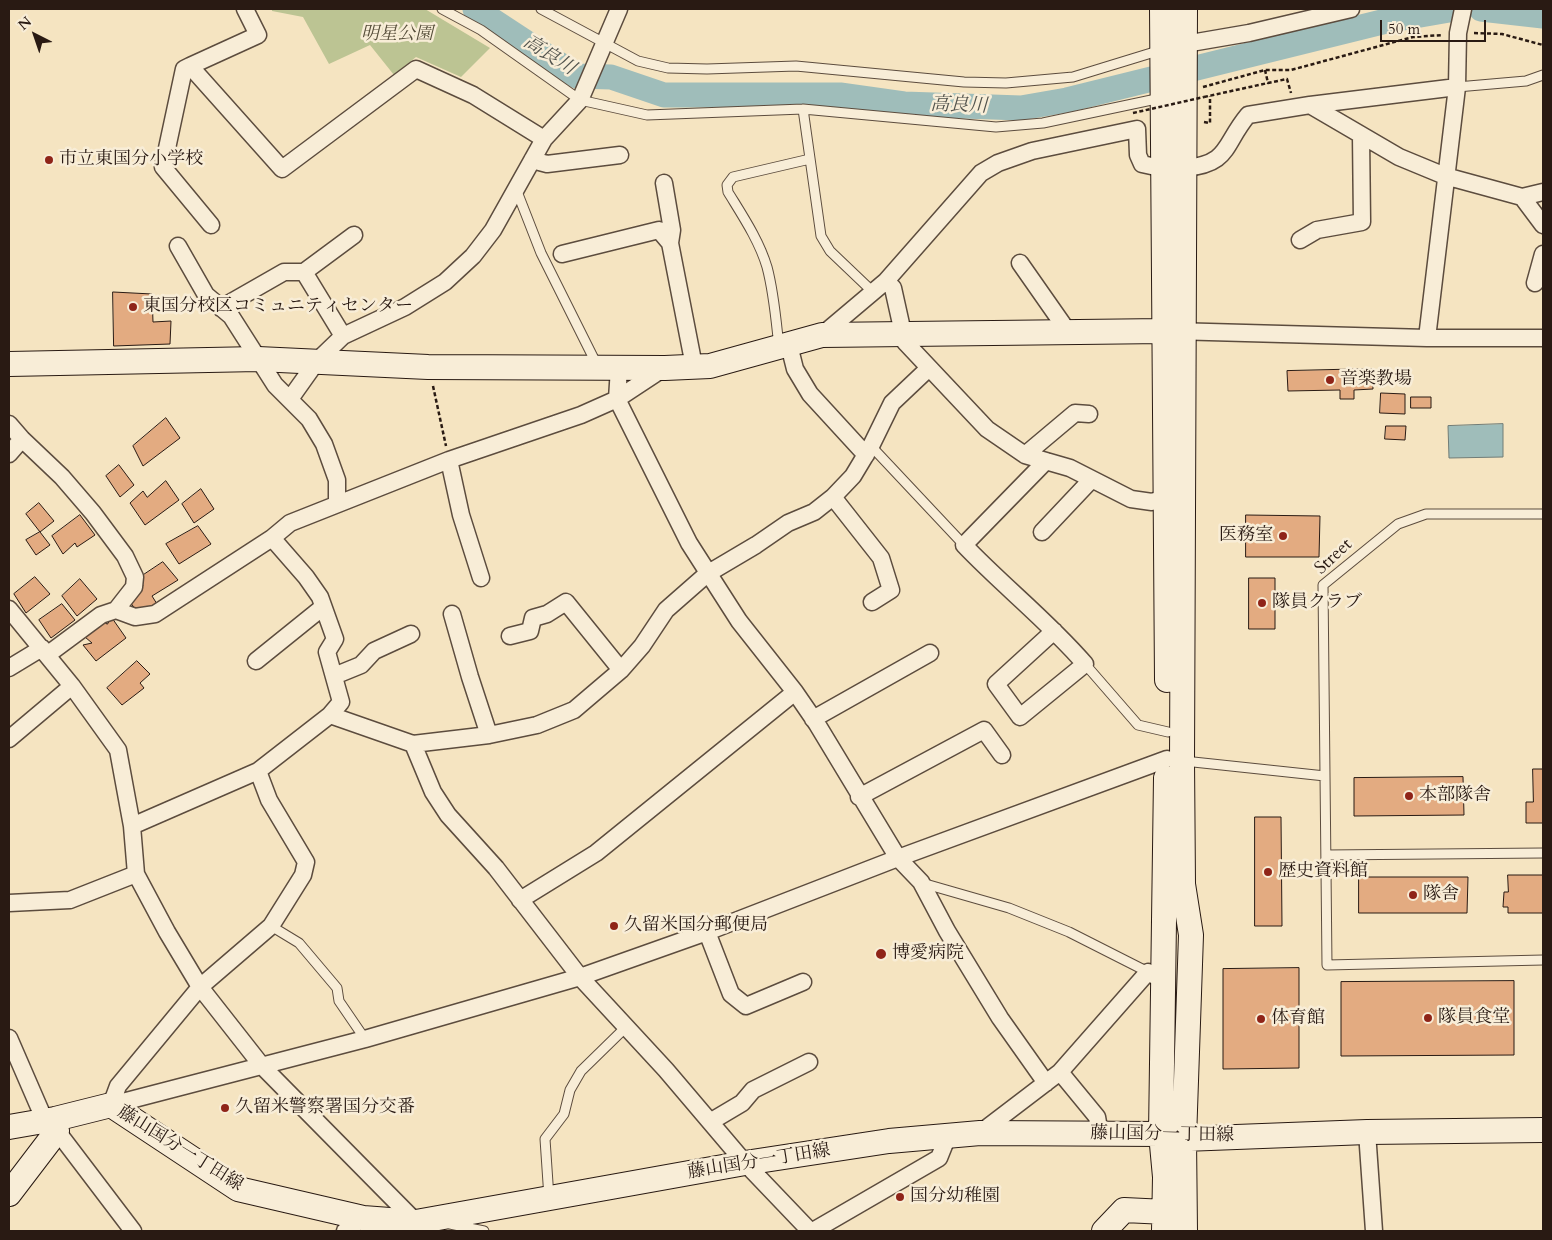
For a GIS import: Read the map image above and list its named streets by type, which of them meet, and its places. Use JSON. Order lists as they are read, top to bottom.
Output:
{
  "streets": {
    "street": ["藤山国分一丁田線"],
    "lane": ["Street"]
  },
  "water": ["高良川"],
  "parks": ["明星公園"],
  "places": [
    "市立東国分小学校",
    "東国分校区コミュニティセンター",
    "音楽教場",
    "医務室",
    "隊員クラブ",
    "本部隊舎",
    "歴史資料館",
    "隊舎",
    "久留米国分郵便局",
    "博愛病院",
    "隊員食堂",
    "体育館",
    "久留米警察署国分交番",
    "国分幼稚園"
  ],
  "scale_bar": "50 m",
  "north": "top left"
}
